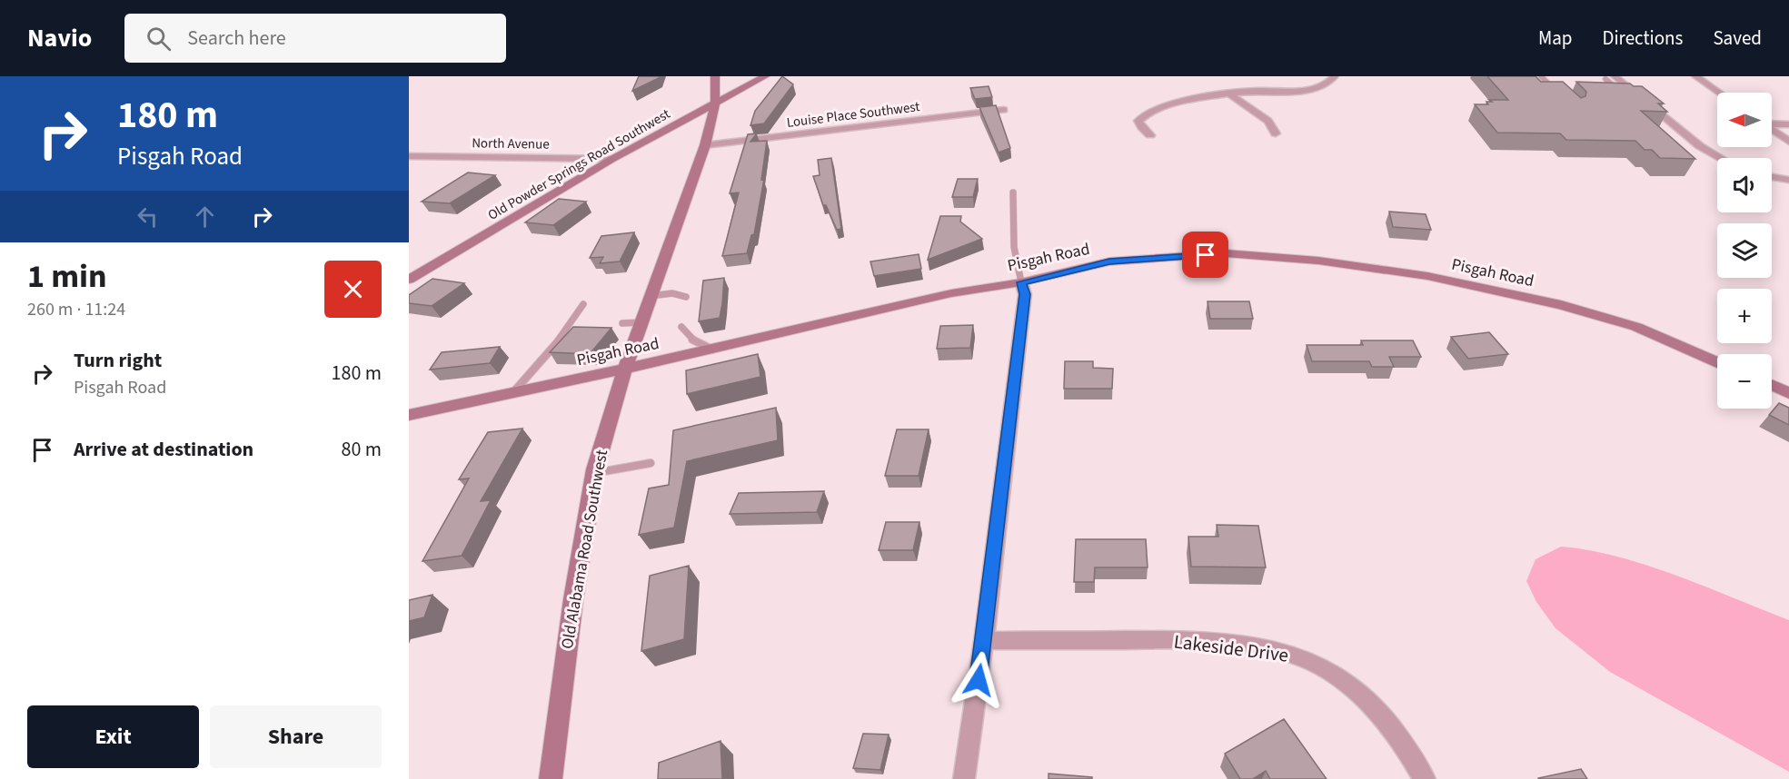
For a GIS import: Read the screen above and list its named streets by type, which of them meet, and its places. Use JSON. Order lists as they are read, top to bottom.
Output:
{
  "streets": {
    "street": [
      "Louise Place Southwest",
      "North Avenue",
      "Old Powder Springs Road Southwest",
      "Pisgah Road",
      "Old Alabama Road Southwest",
      "Lakeside Drive"
    ]
  },
  "crossings": [
    ["Louise Place Southwest", "Old Alabama Road Southwest"],
    ["North Avenue", "Old Powder Springs Road Southwest"],
    ["Old Powder Springs Road Southwest", "Old Alabama Road Southwest"],
    ["Pisgah Road", "Old Alabama Road Southwest"]
  ],
  "north": "left",
  "page": {
    "header": "Navio",
    "search": "Search here",
    "nav": ["Map", "Directions", "Saved"],
    "turn": ["180 m", "Pisgah Road"],
    "map_buttons": ["+", "−"],
    "heading": ["1 min", "260 m · 11:24"],
    "list": [
      {
        "name": "Turn right",
        "note": "Pisgah Road",
        "value": "180 m"
      },
      {
        "name": "Arrive at destination",
        "value": "80 m"
      }
    ],
    "buttons": ["Exit", "Share"]
  }
}
